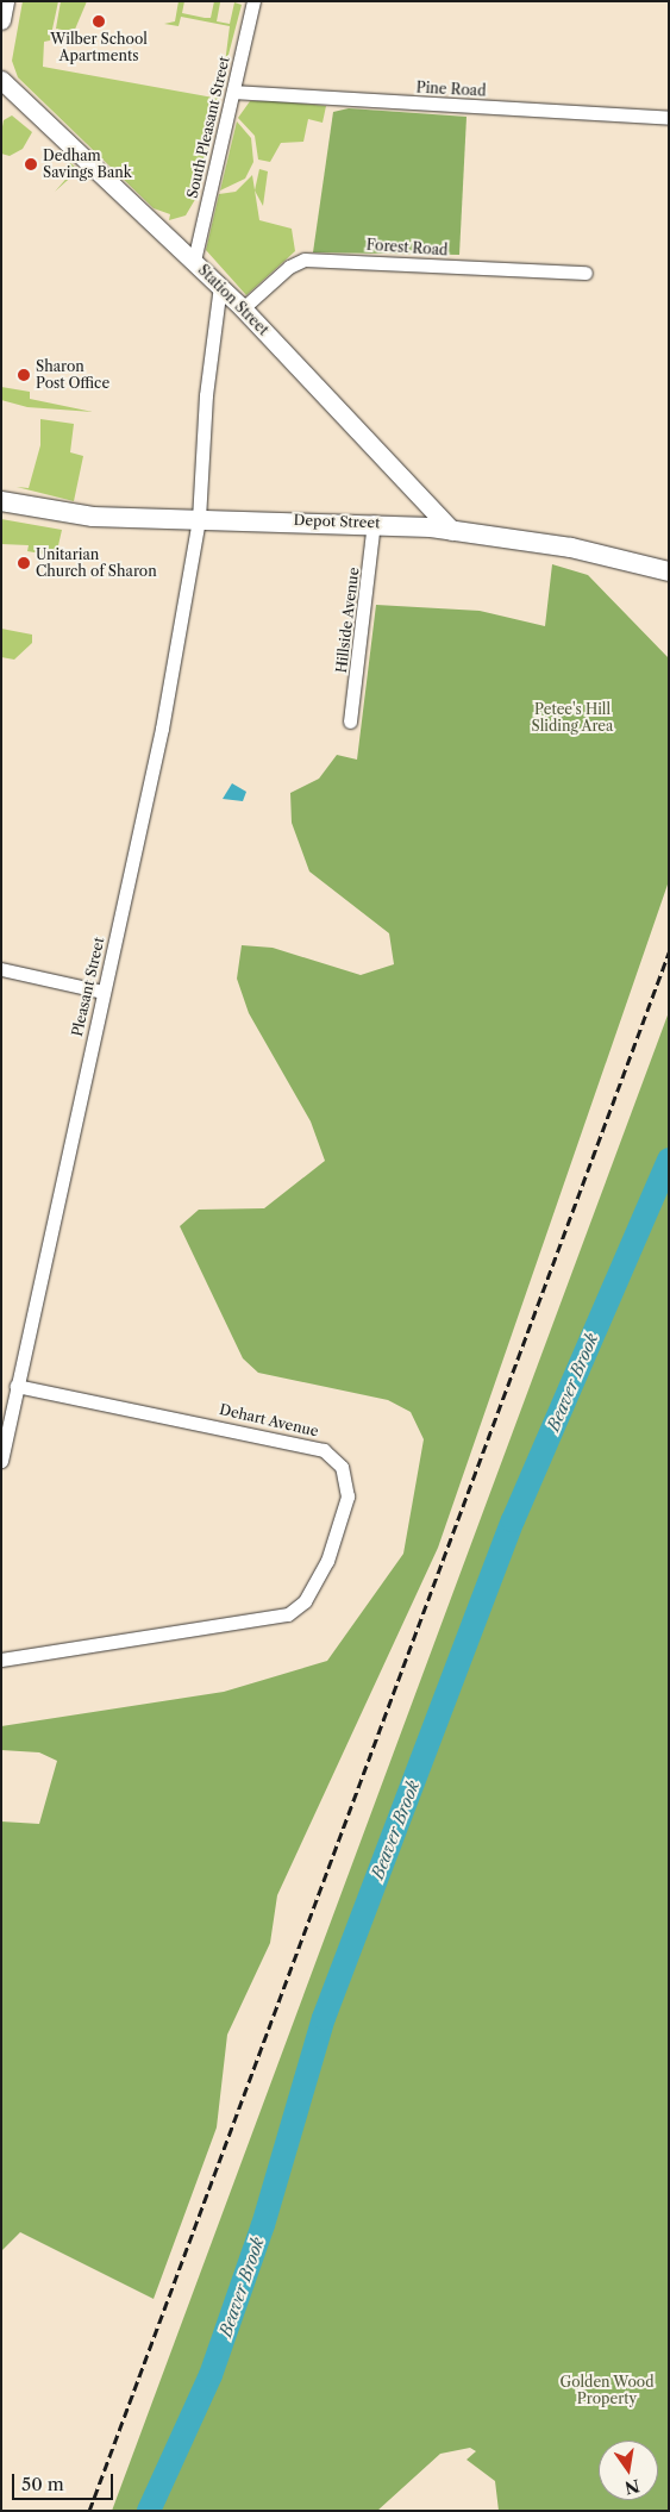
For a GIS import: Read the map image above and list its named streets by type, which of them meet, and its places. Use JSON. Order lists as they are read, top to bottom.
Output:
{
  "streets": {
    "main road": ["Depot Street"],
    "street": [
      "Pine Road",
      "South Pleasant Street",
      "Forest Road",
      "Station Street",
      "Hillside Avenue",
      "Pleasant Street",
      "Dehart Avenue"
    ]
  },
  "crossings": [
    ["Pine Road", "South Pleasant Street"],
    ["South Pleasant Street", "Station Street"],
    ["Forest Road", "Station Street"],
    ["Station Street", "Depot Street"],
    ["Depot Street", "Hillside Avenue"],
    ["Depot Street", "Pleasant Street"],
    ["Pleasant Street", "Dehart Avenue"]
  ],
  "water": ["Beaver Brook"],
  "parks": ["Petee's Hill Sliding Area", "Golden Wood Property"],
  "places": [
    "Wilber School Apartments",
    "Dedham Savings Bank",
    "Sharon Post Office",
    "Unitarian Church of Sharon"
  ],
  "scale_bar": "50 m",
  "north": "bottom"
}
